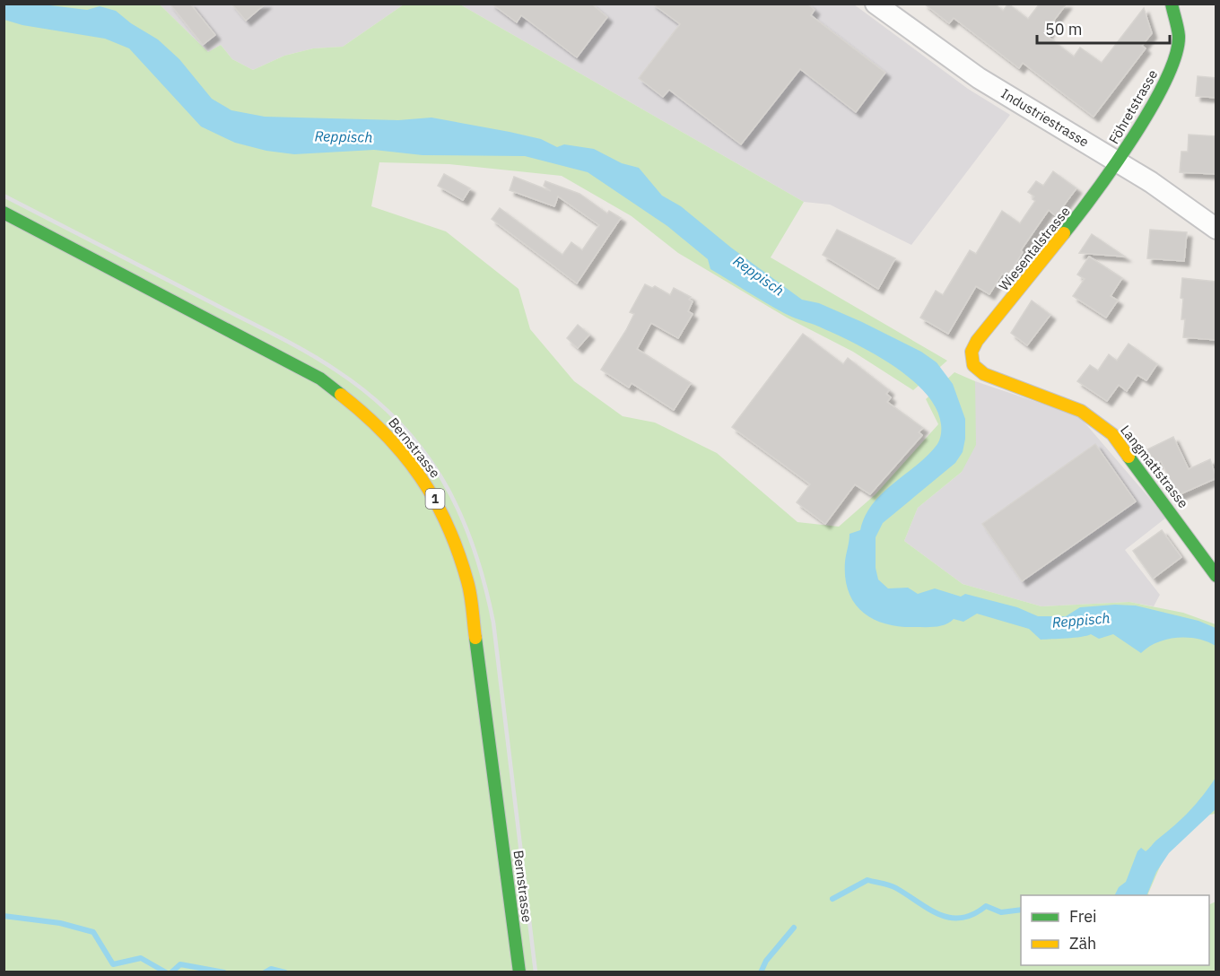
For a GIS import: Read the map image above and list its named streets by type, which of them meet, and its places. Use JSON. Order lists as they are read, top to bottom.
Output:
{
  "streets": {
    "main road": [
      "Föhretstrasse",
      "Wiesentalstrasse",
      "Bernstrasse",
      "Langmattstrasse",
      "1"
    ],
    "street": ["Industriestrasse"]
  },
  "crossings": [
    ["Föhretstrasse", "Industriestrasse"],
    ["Föhretstrasse", "Wiesentalstrasse"],
    ["Industriestrasse", "Wiesentalstrasse"],
    ["Wiesentalstrasse", "Langmattstrasse"]
  ],
  "water": ["Reppisch"],
  "legend": ["Frei", "Zäh"],
  "scale_bar": "50 m"
}
